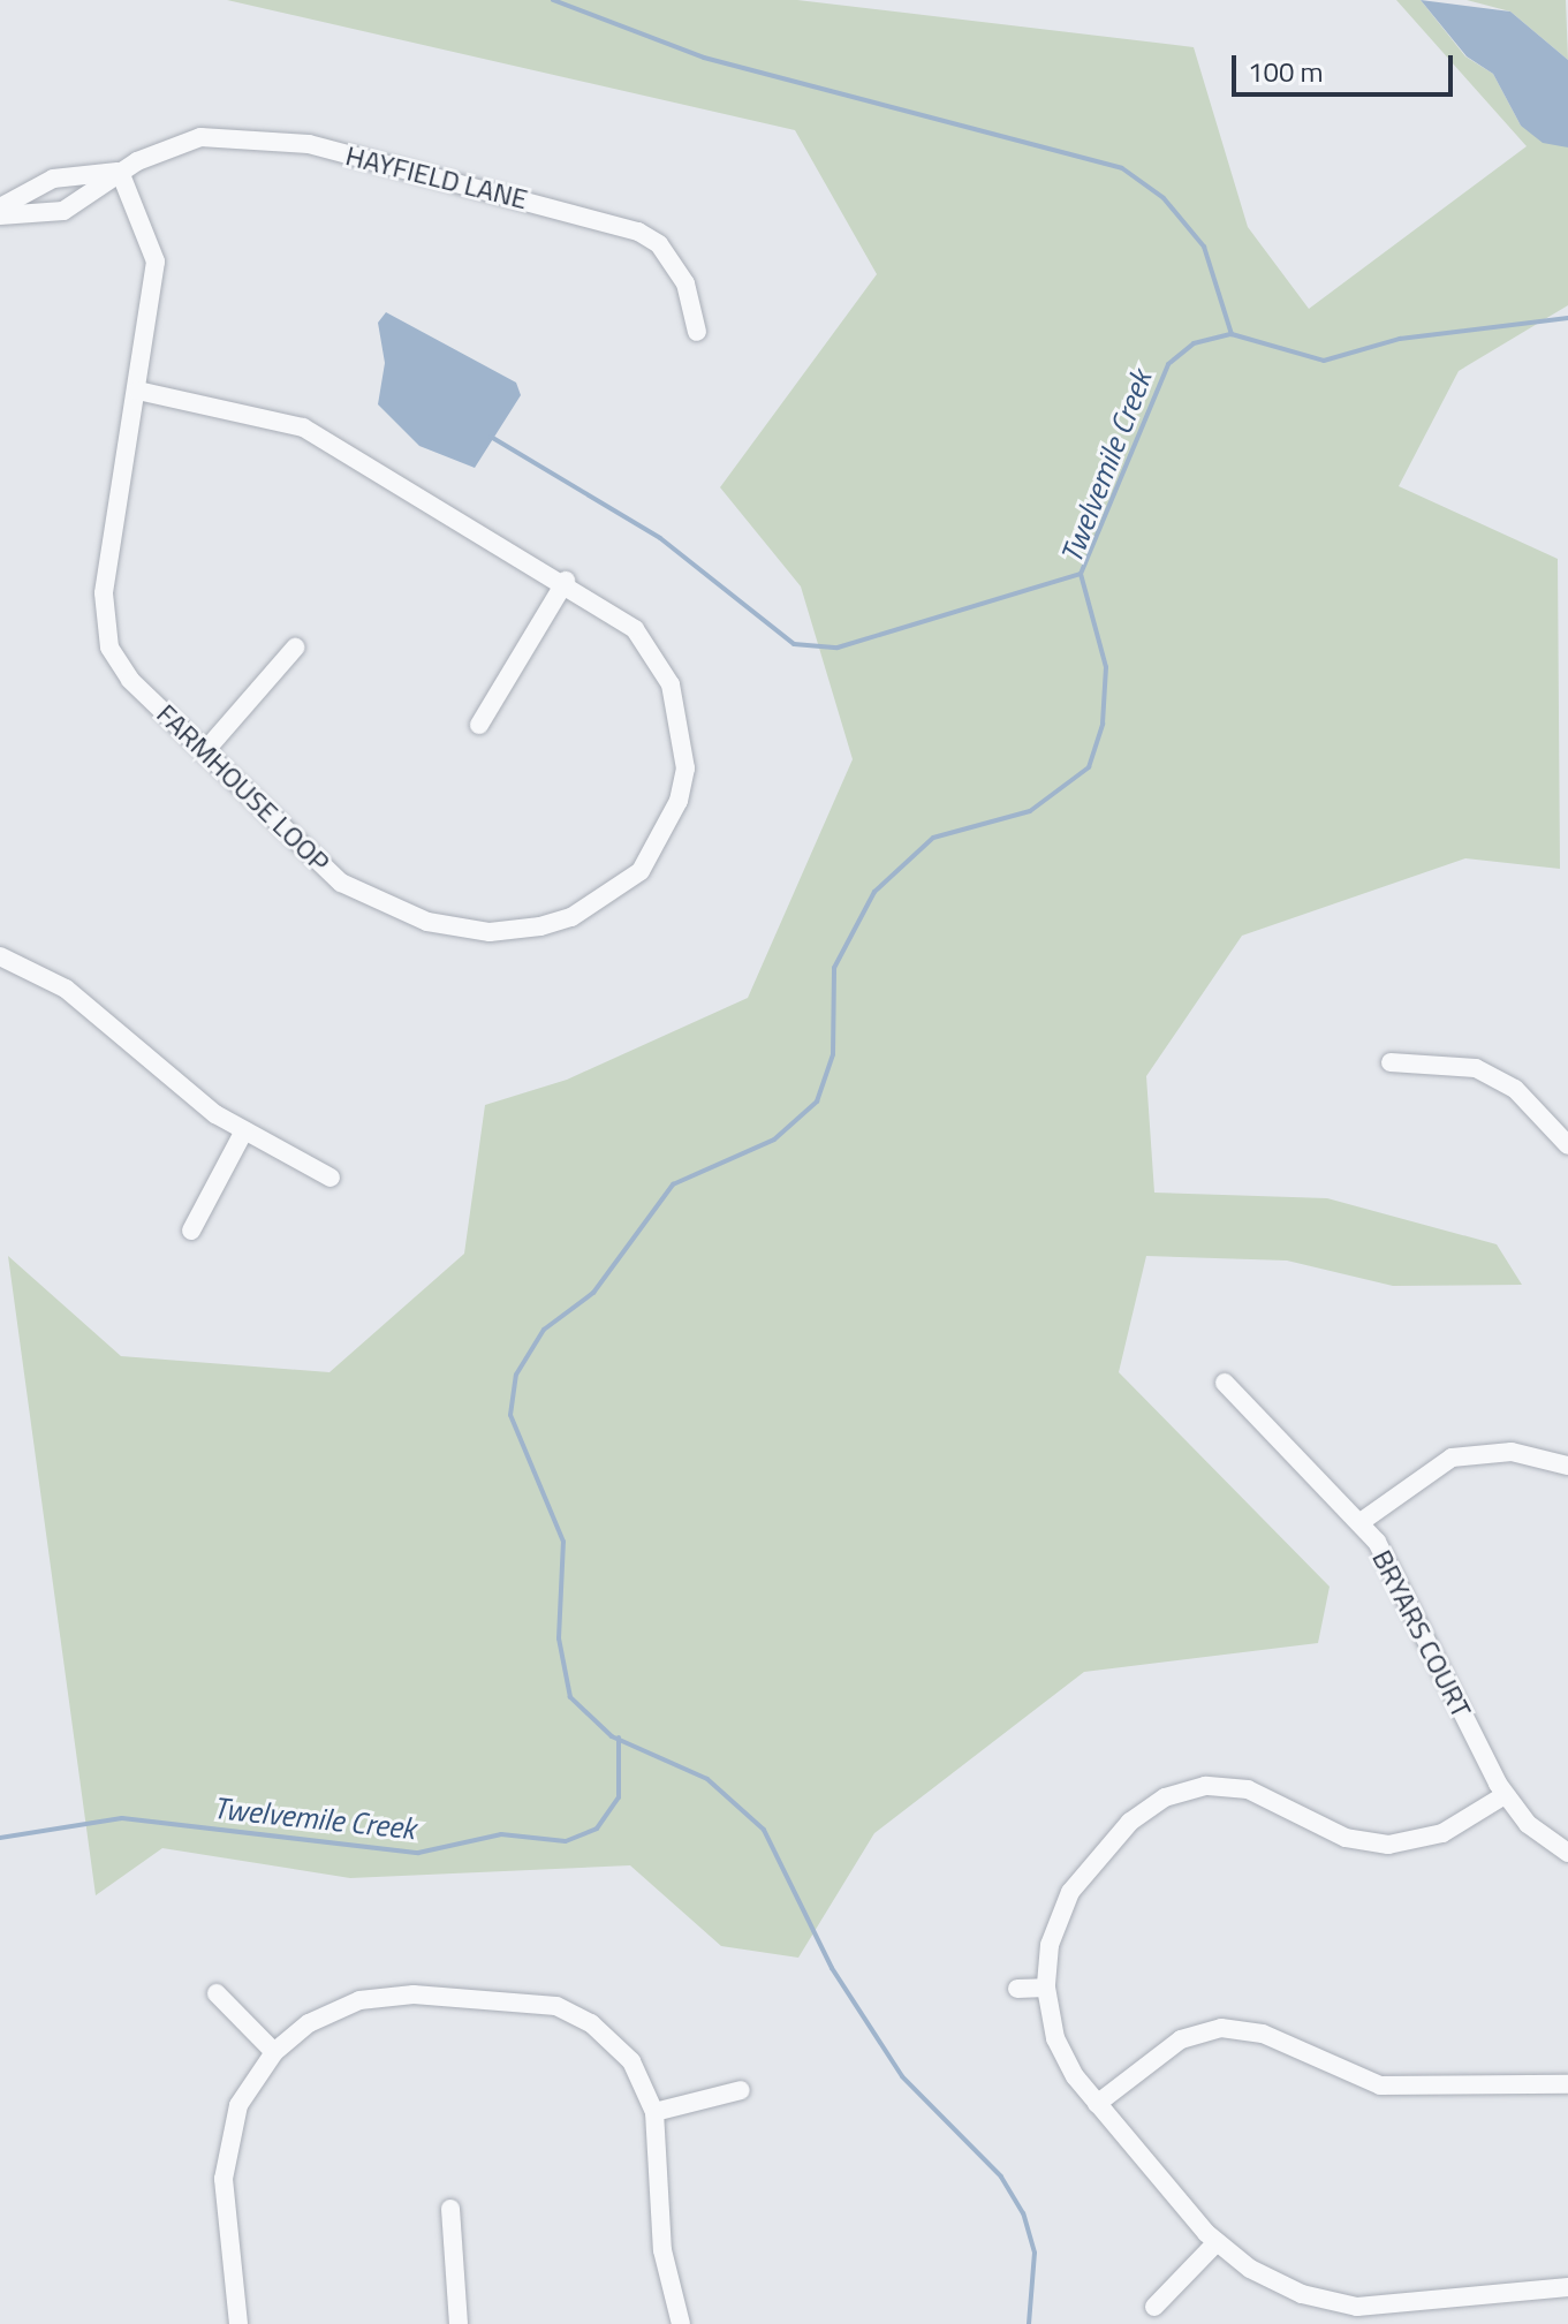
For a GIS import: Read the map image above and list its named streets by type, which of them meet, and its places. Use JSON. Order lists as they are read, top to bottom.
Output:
{
  "streets": {
    "street": ["HAYFIELD LANE", "FARMHOUSE LOOP", "BRYARS COURT"]
  },
  "crossings": [
    ["HAYFIELD LANE", "FARMHOUSE LOOP"]
  ],
  "water": ["Twelvemile Creek"],
  "scale_bar": "100 m"
}
